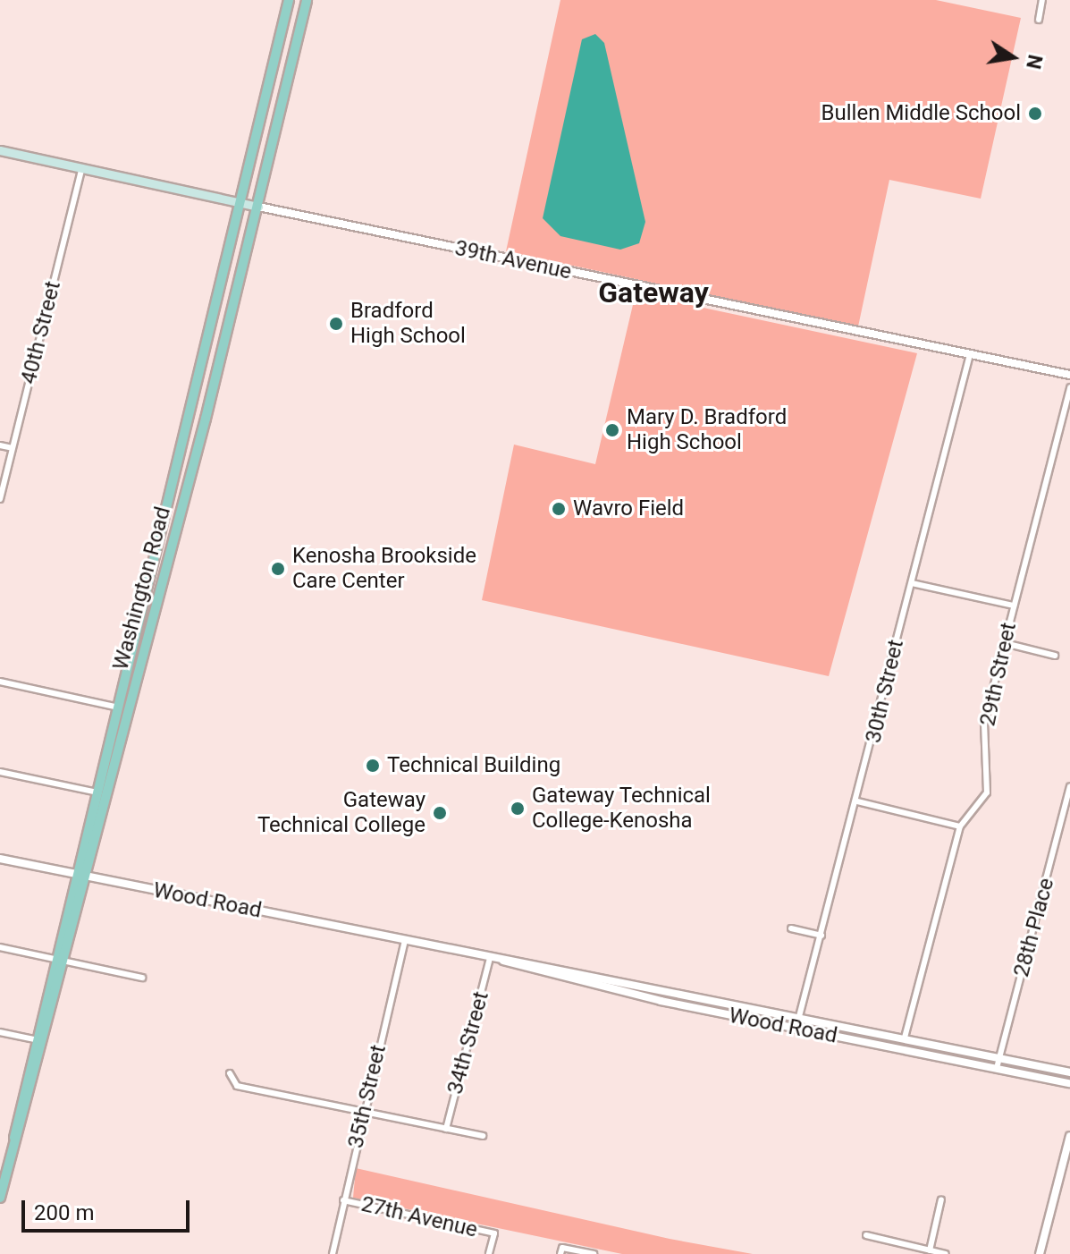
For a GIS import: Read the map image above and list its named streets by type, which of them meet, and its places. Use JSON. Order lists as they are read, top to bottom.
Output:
{
  "streets": {
    "main road": ["39th Avenue", "Washington Road"],
    "street": [
      "40th Street",
      "29th Street",
      "30th Street",
      "Wood Road",
      "28th Place",
      "34th Street",
      "35th Street",
      "27th Avenue"
    ]
  },
  "crossings": [
    ["39th Avenue", "40th Street"],
    ["39th Avenue", "Washington Road"],
    ["39th Avenue", "30th Street"],
    ["Washington Road", "Wood Road"],
    ["29th Street", "Wood Road"],
    ["30th Street", "Wood Road"],
    ["Wood Road", "28th Place"],
    ["Wood Road", "34th Street"],
    ["Wood Road", "35th Street"],
    ["35th Street", "27th Avenue"]
  ],
  "districts": ["Gateway"],
  "places": [
    "Bullen Middle School",
    "Bradford High School",
    "Mary D. Bradford High School",
    "Wavro Field",
    "Kenosha Brookside Care Center",
    "Technical Building",
    "Gateway Technical College-Kenosha",
    "Gateway Technical College"
  ],
  "scale_bar": "200 m",
  "north": "right"
}
